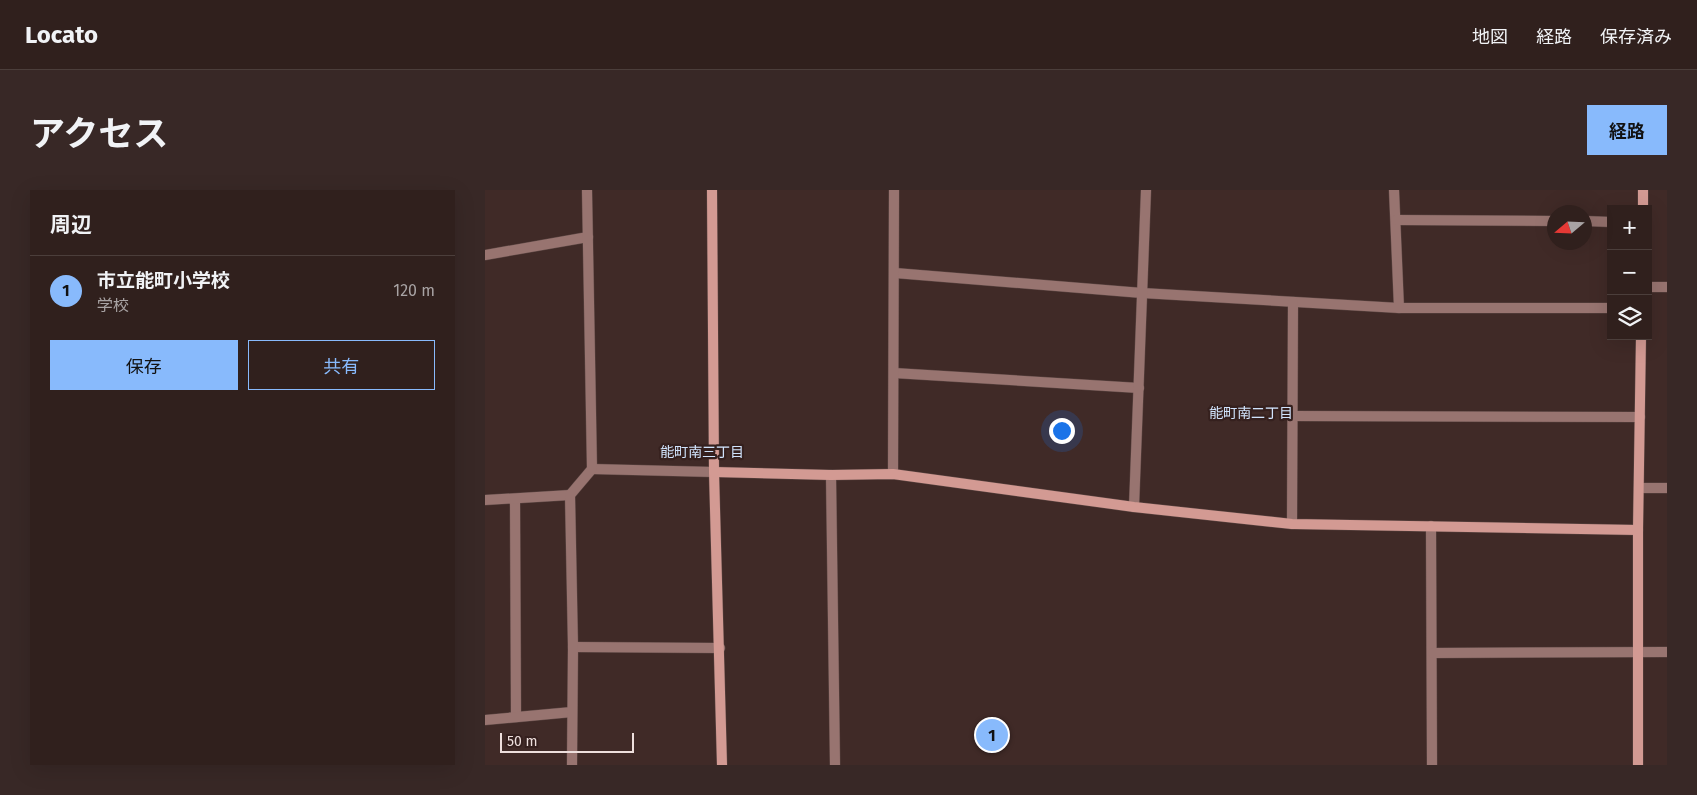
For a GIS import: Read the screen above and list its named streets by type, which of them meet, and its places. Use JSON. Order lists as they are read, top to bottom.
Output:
{
  "districts": ["能町南二丁目", "能町南三丁目"],
  "scale_bar": "50 m",
  "north": "left",
  "page": {
    "header": "Locato",
    "nav": ["地図", "経路", "保存済み"],
    "title": "アクセス",
    "buttons": [
      "経路",
      ["保存", "共有"]
    ],
    "heading": "周辺",
    "map_buttons": ["+", "−"],
    "list": [
      {
        "mark": "1",
        "name": "市立能町小学校",
        "note": "学校",
        "value": "120 m"
      }
    ],
    "pins": "1",
    "scale": "50 m"
  }
}
